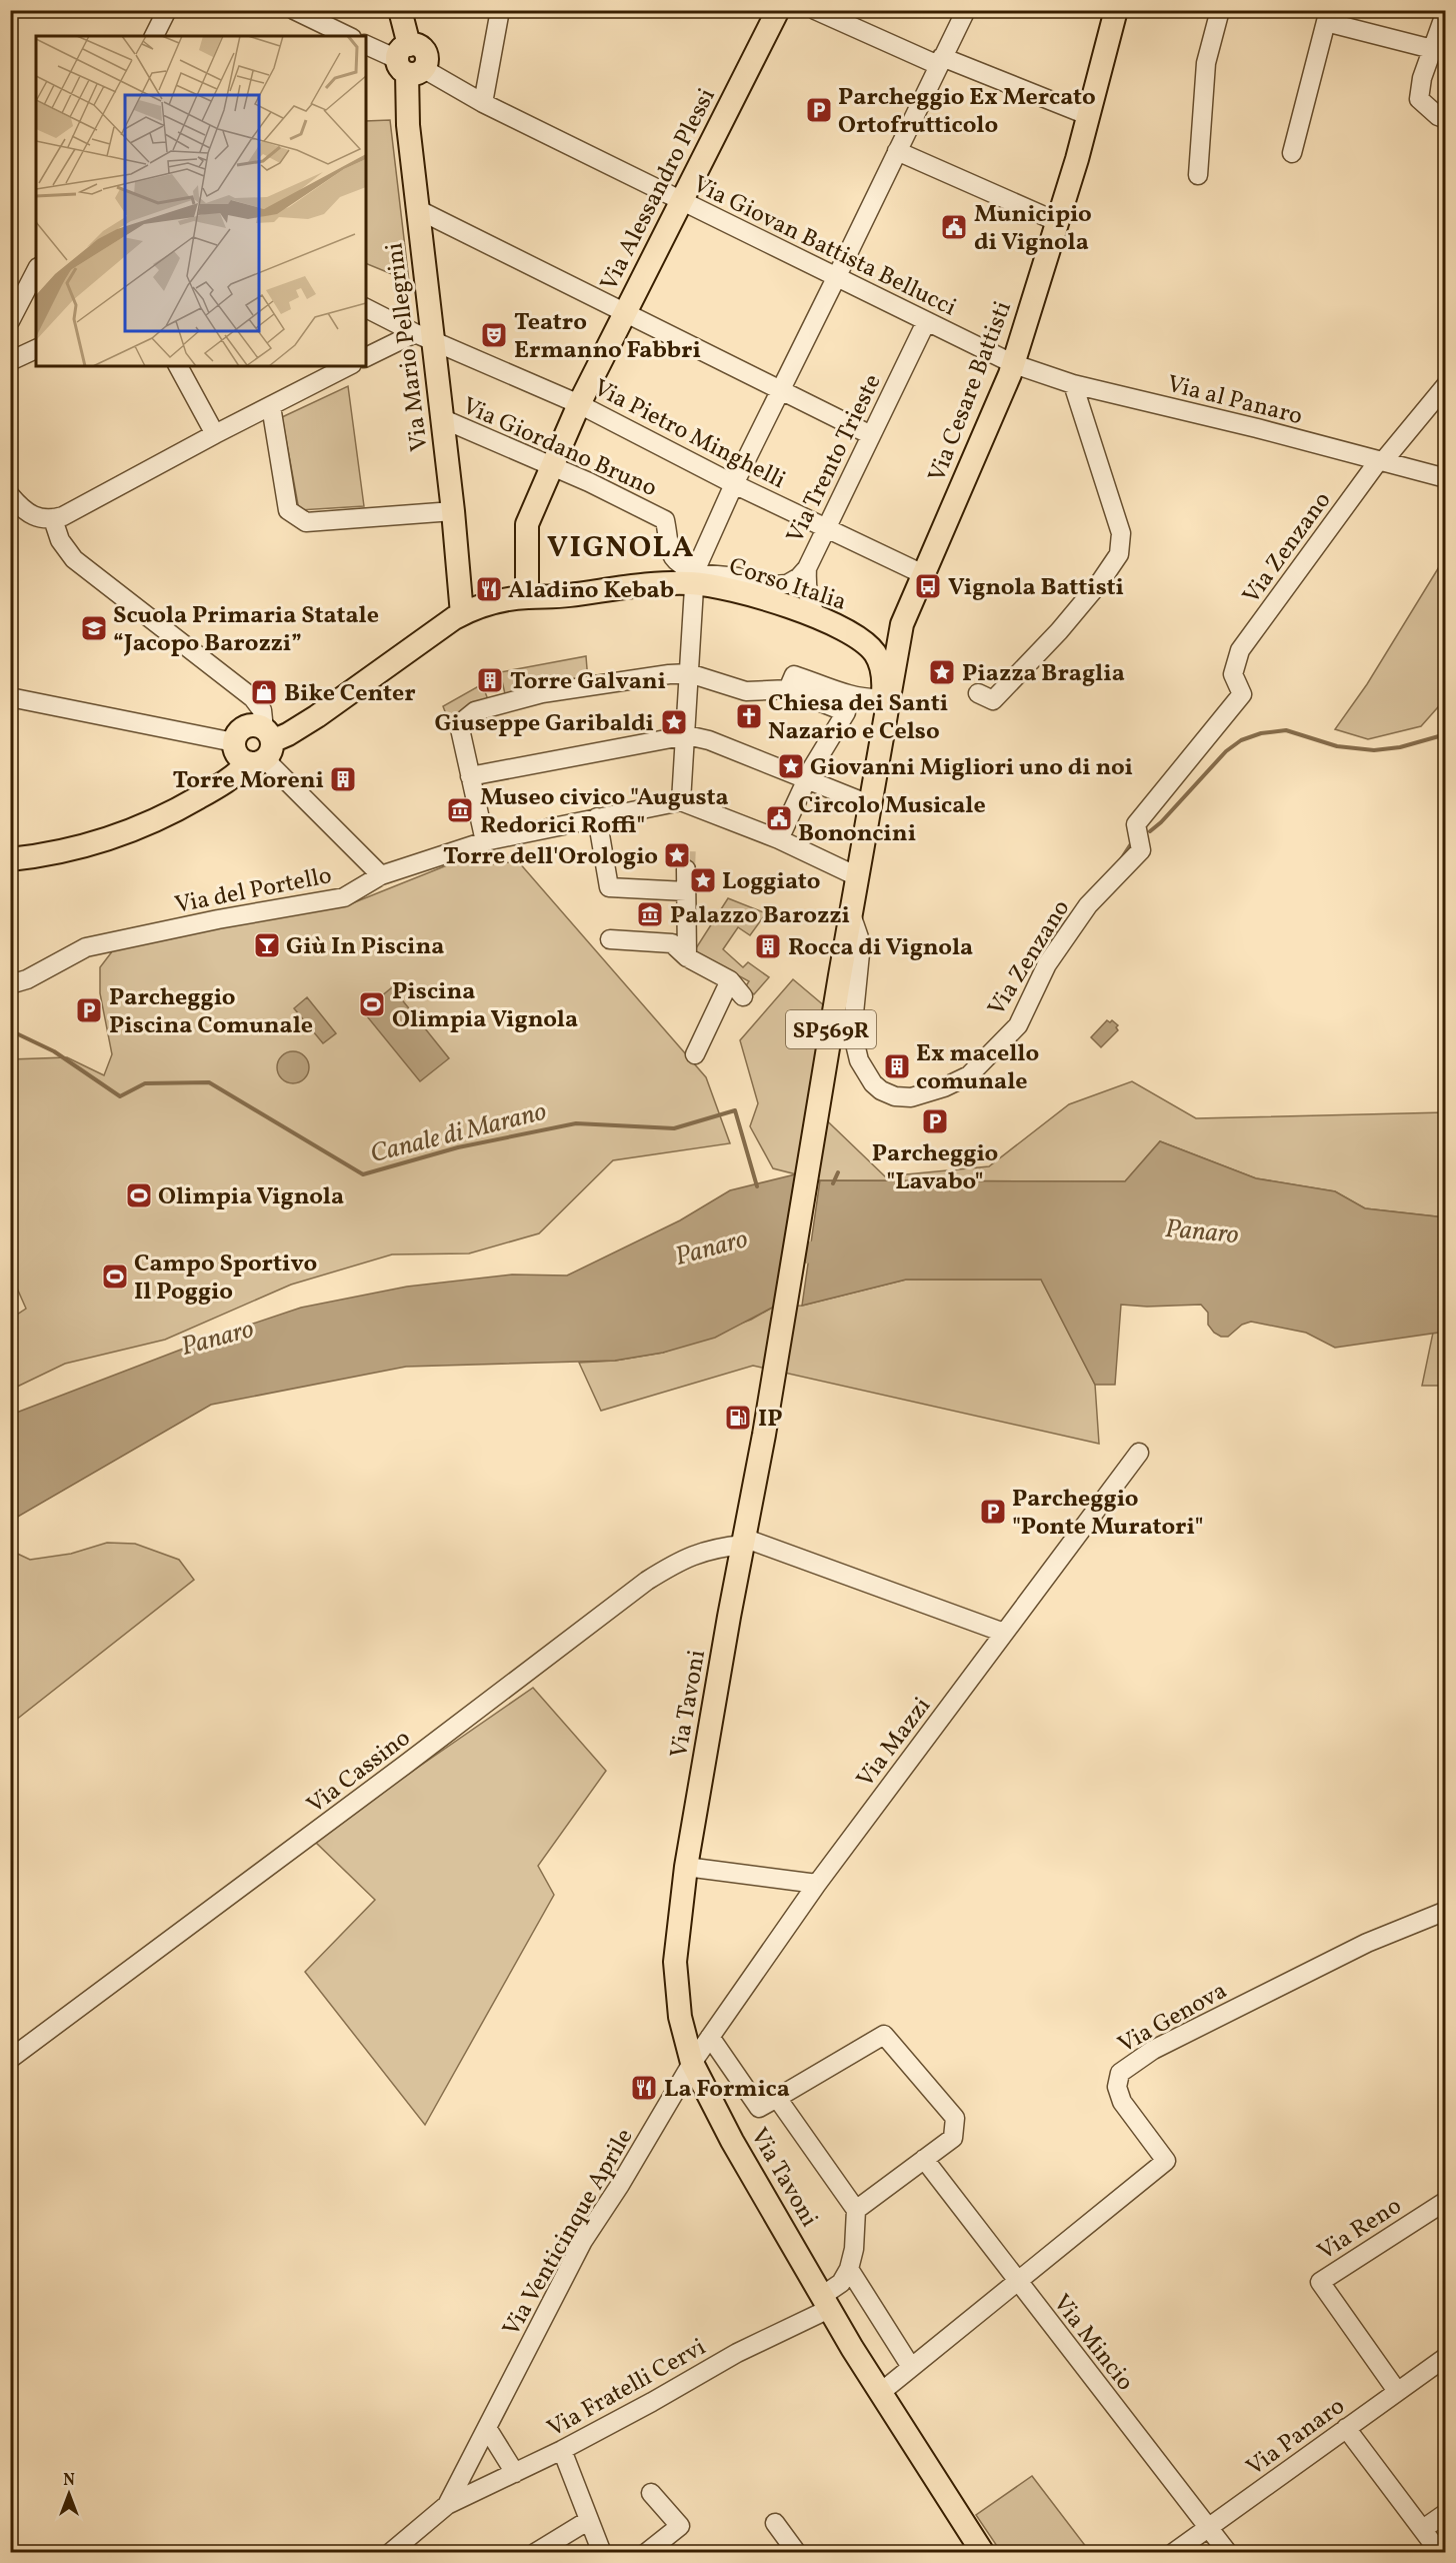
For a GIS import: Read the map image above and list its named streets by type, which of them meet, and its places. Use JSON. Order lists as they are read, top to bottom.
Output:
{
  "streets": {
    "main road": [
      "Via Alessandro Plessi",
      "Via Mario Pellegrini",
      "Via Cesare Battisti",
      "Corso Italia",
      "SP569R",
      "Via Tavoni"
    ],
    "street": [
      "Via Giovan Battista Bellucci",
      "Via al Panaro",
      "Via Pietro Minghelli",
      "Via Giordano Bruno",
      "Via Trento Trieste",
      "Via Zenzano",
      "Via del Portello",
      "Via Mazzi",
      "Via Cassino",
      "Via Genova",
      "Via Reno",
      "Via Venticinque Aprile",
      "Via Mincio",
      "Via Fratelli Cervi",
      "Via Panaro"
    ]
  },
  "crossings": [
    ["Via Alessandro Plessi", "Via Giovan Battista Bellucci"],
    ["Via Alessandro Plessi", "Via Pietro Minghelli"],
    ["Via Alessandro Plessi", "Via Giordano Bruno"],
    ["Via Alessandro Plessi", "Corso Italia"],
    ["Via Giovan Battista Bellucci", "Via Mario Pellegrini"],
    ["Via Giovan Battista Bellucci", "Via Cesare Battisti"],
    ["Via Giovan Battista Bellucci", "Via al Panaro"],
    ["Via Giovan Battista Bellucci", "Via Trento Trieste"],
    ["Via Mario Pellegrini", "Via Pietro Minghelli"],
    ["Via Mario Pellegrini", "Via Giordano Bruno"],
    ["Via Mario Pellegrini", "Corso Italia"],
    ["Via Cesare Battisti", "Via al Panaro"],
    ["Via Cesare Battisti", "Via Pietro Minghelli"],
    ["Via Cesare Battisti", "Corso Italia"],
    ["Via Cesare Battisti", "SP569R"],
    ["Via al Panaro", "Via Zenzano"],
    ["Via Pietro Minghelli", "Via Trento Trieste"],
    ["Via Giordano Bruno", "Corso Italia"],
    ["Via Trento Trieste", "Corso Italia"],
    ["Via Zenzano", "SP569R"],
    ["Via Zenzano", "Via Tavoni"],
    ["Corso Italia", "Via del Portello"],
    ["Corso Italia", "SP569R"],
    ["SP569R", "Via Tavoni"],
    ["Via Tavoni", "Via Mazzi"],
    ["Via Tavoni", "Via Cassino"],
    ["Via Tavoni", "Via Genova"],
    ["Via Tavoni", "Via Venticinque Aprile"],
    ["Via Tavoni", "Via Fratelli Cervi"],
    ["Via Mazzi", "Via Venticinque Aprile"],
    ["Via Genova", "Via Mincio"],
    ["Via Reno", "Via Panaro"],
    ["Via Venticinque Aprile", "Via Fratelli Cervi"],
    ["Via Mincio", "Via Panaro"]
  ],
  "districts": ["VIGNOLA"],
  "water": ["Canale di Marano", "Panaro"],
  "places": {
    "parking": [
      "Parcheggio Ex Mercato Ortofrutticolo",
      "Parcheggio Piscina Comunale",
      "Parcheggio \"Lavabo\"",
      "Parcheggio \"Ponte Muratori\""
    ],
    "public building": ["Municipio di Vignola", "Circolo Musicale Bononcini"],
    "theatre": ["Teatro Ermanno Fabbri"],
    "bus stop": ["Vignola Battisti"],
    "restaurant": ["Aladino Kebab", "La Formica"],
    "school or university": ["Scuola Primaria Statale “Jacopo Barozzi”"],
    "place": [
      "Piazza Braglia",
      "Giuseppe Garibaldi",
      "Giovanni Migliori uno di noi",
      "Torre dell'Orologio",
      "Loggiato"
    ],
    "building": [
      "Torre Galvani",
      "Torre Moreni",
      "Rocca di Vignola",
      "Ex macello comunale"
    ],
    "shop": ["Bike Center"],
    "church": ["Chiesa dei Santi Nazario e Celso"],
    "museum": ["Museo civico \"Augusta Redorici Roffi\"", "Palazzo Barozzi"],
    "bar": ["Giù In Piscina"],
    "sports": ["Piscina Olimpia Vignola", "Olimpia Vignola", "Campo Sportivo Il Poggio"],
    "fuel station": ["IP"]
  },
  "north": "top"
}
